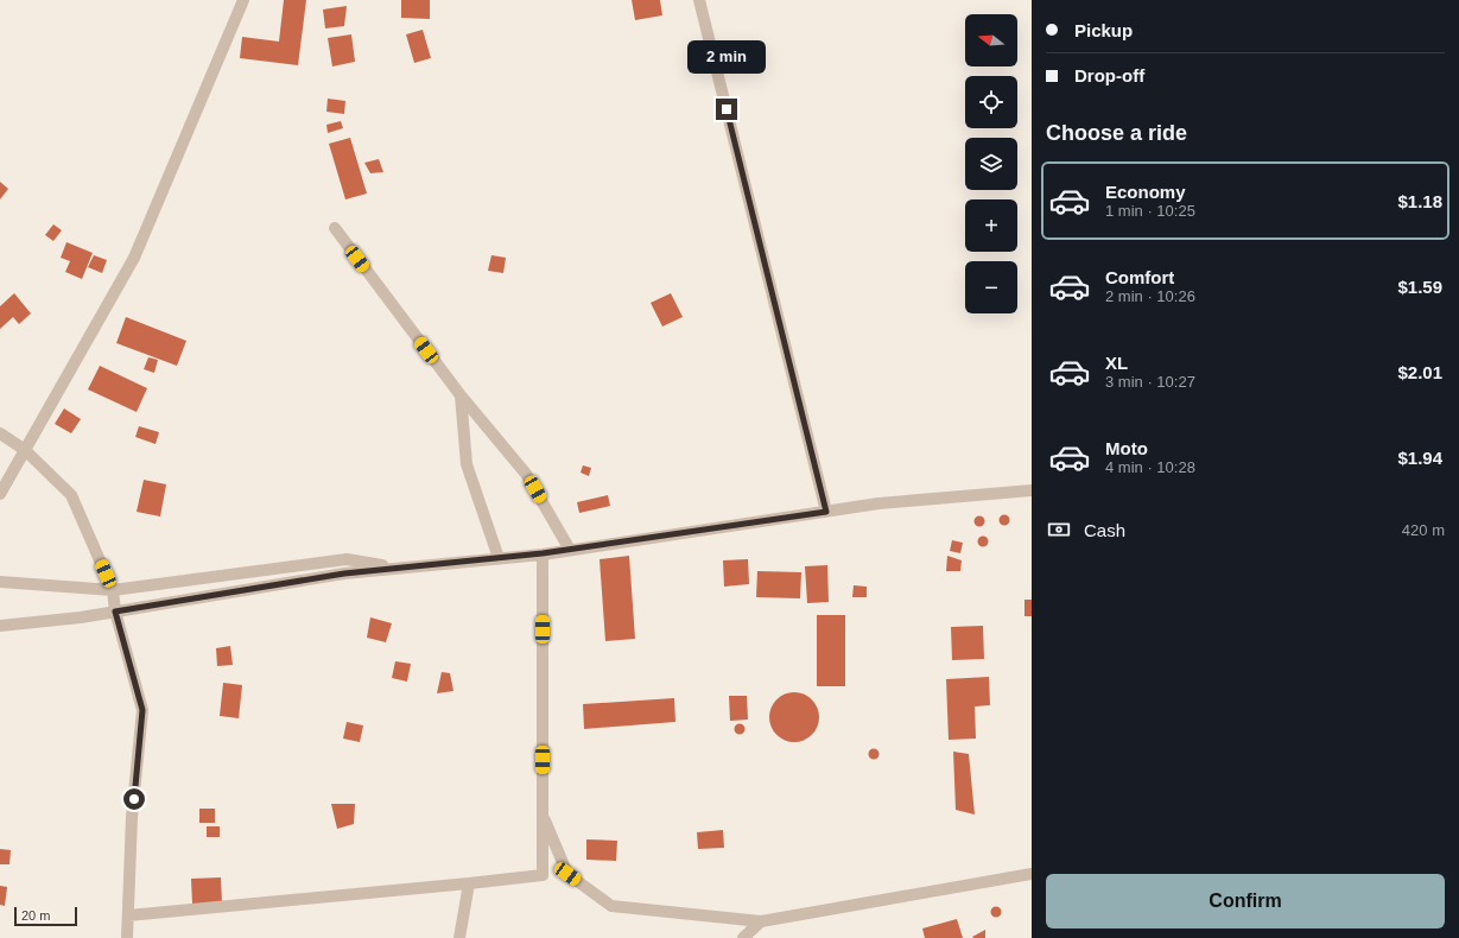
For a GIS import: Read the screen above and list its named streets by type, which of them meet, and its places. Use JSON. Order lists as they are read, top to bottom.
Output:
{
  "scale_bar": "20 m",
  "north": "left",
  "page": {
    "banner": ["Pickup", "Drop-off"],
    "map_buttons": ["+", "−"],
    "bubble": "2 min",
    "heading": "Choose a ride",
    "list": [
      {
        "name": "Economy",
        "note": "1 min · 10:25",
        "value": "$1.18"
      },
      {
        "name": "Comfort",
        "note": "2 min · 10:26",
        "value": "$1.59"
      },
      {
        "name": "XL",
        "note": "3 min · 10:27",
        "value": "$2.01"
      },
      {
        "name": "Moto",
        "note": "4 min · 10:28",
        "value": "$1.94"
      }
    ],
    "pay": ["Cash", "420 m"],
    "buttons": "Confirm",
    "scale": "20 m"
  }
}
